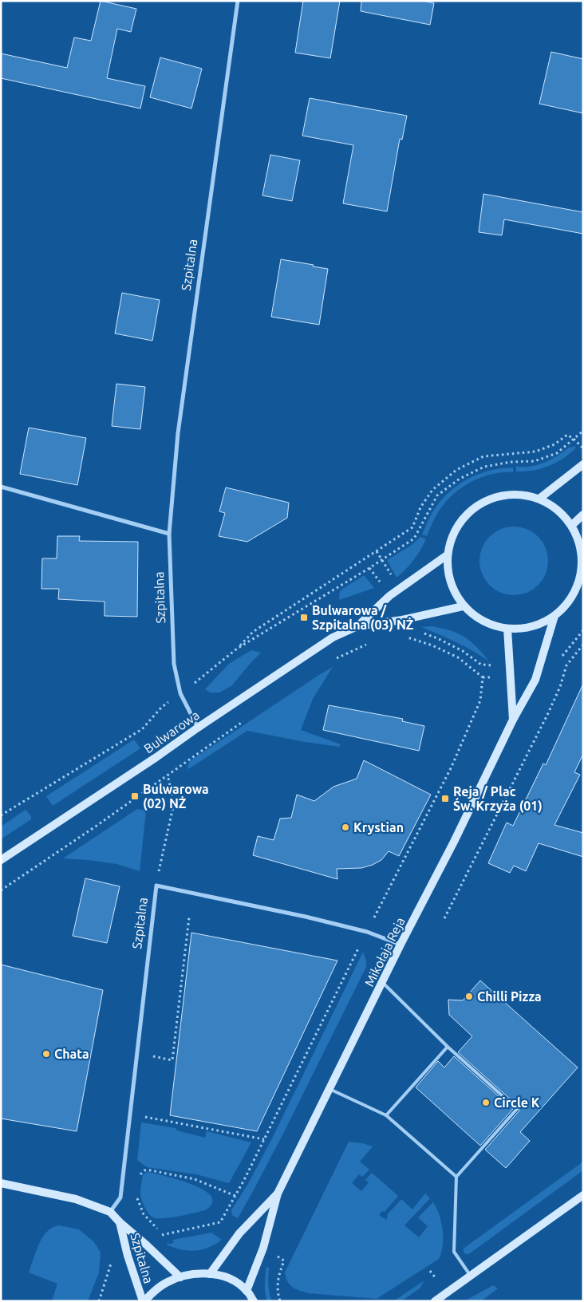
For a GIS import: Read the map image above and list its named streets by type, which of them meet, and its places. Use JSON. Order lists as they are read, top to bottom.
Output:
{
  "streets": {
    "street": ["Szpitalna", "Bulwarowa", "Mikołaja Reja"]
  },
  "crossings": [
    ["Szpitalna", "Bulwarowa"],
    ["Szpitalna", "Mikołaja Reja"],
    ["Bulwarowa", "Mikołaja Reja"]
  ],
  "places": {
    "transit": ["Bulwarowa / Szpitalna (03) NŻ", "Bulwarowa (02) NŻ", "Reja / Plac Św. Krzyża (01)"],
    "other": [
      "Krystian",
      "Chilli Pizza",
      "Chata",
      "Circle K"
    ]
  }
}
